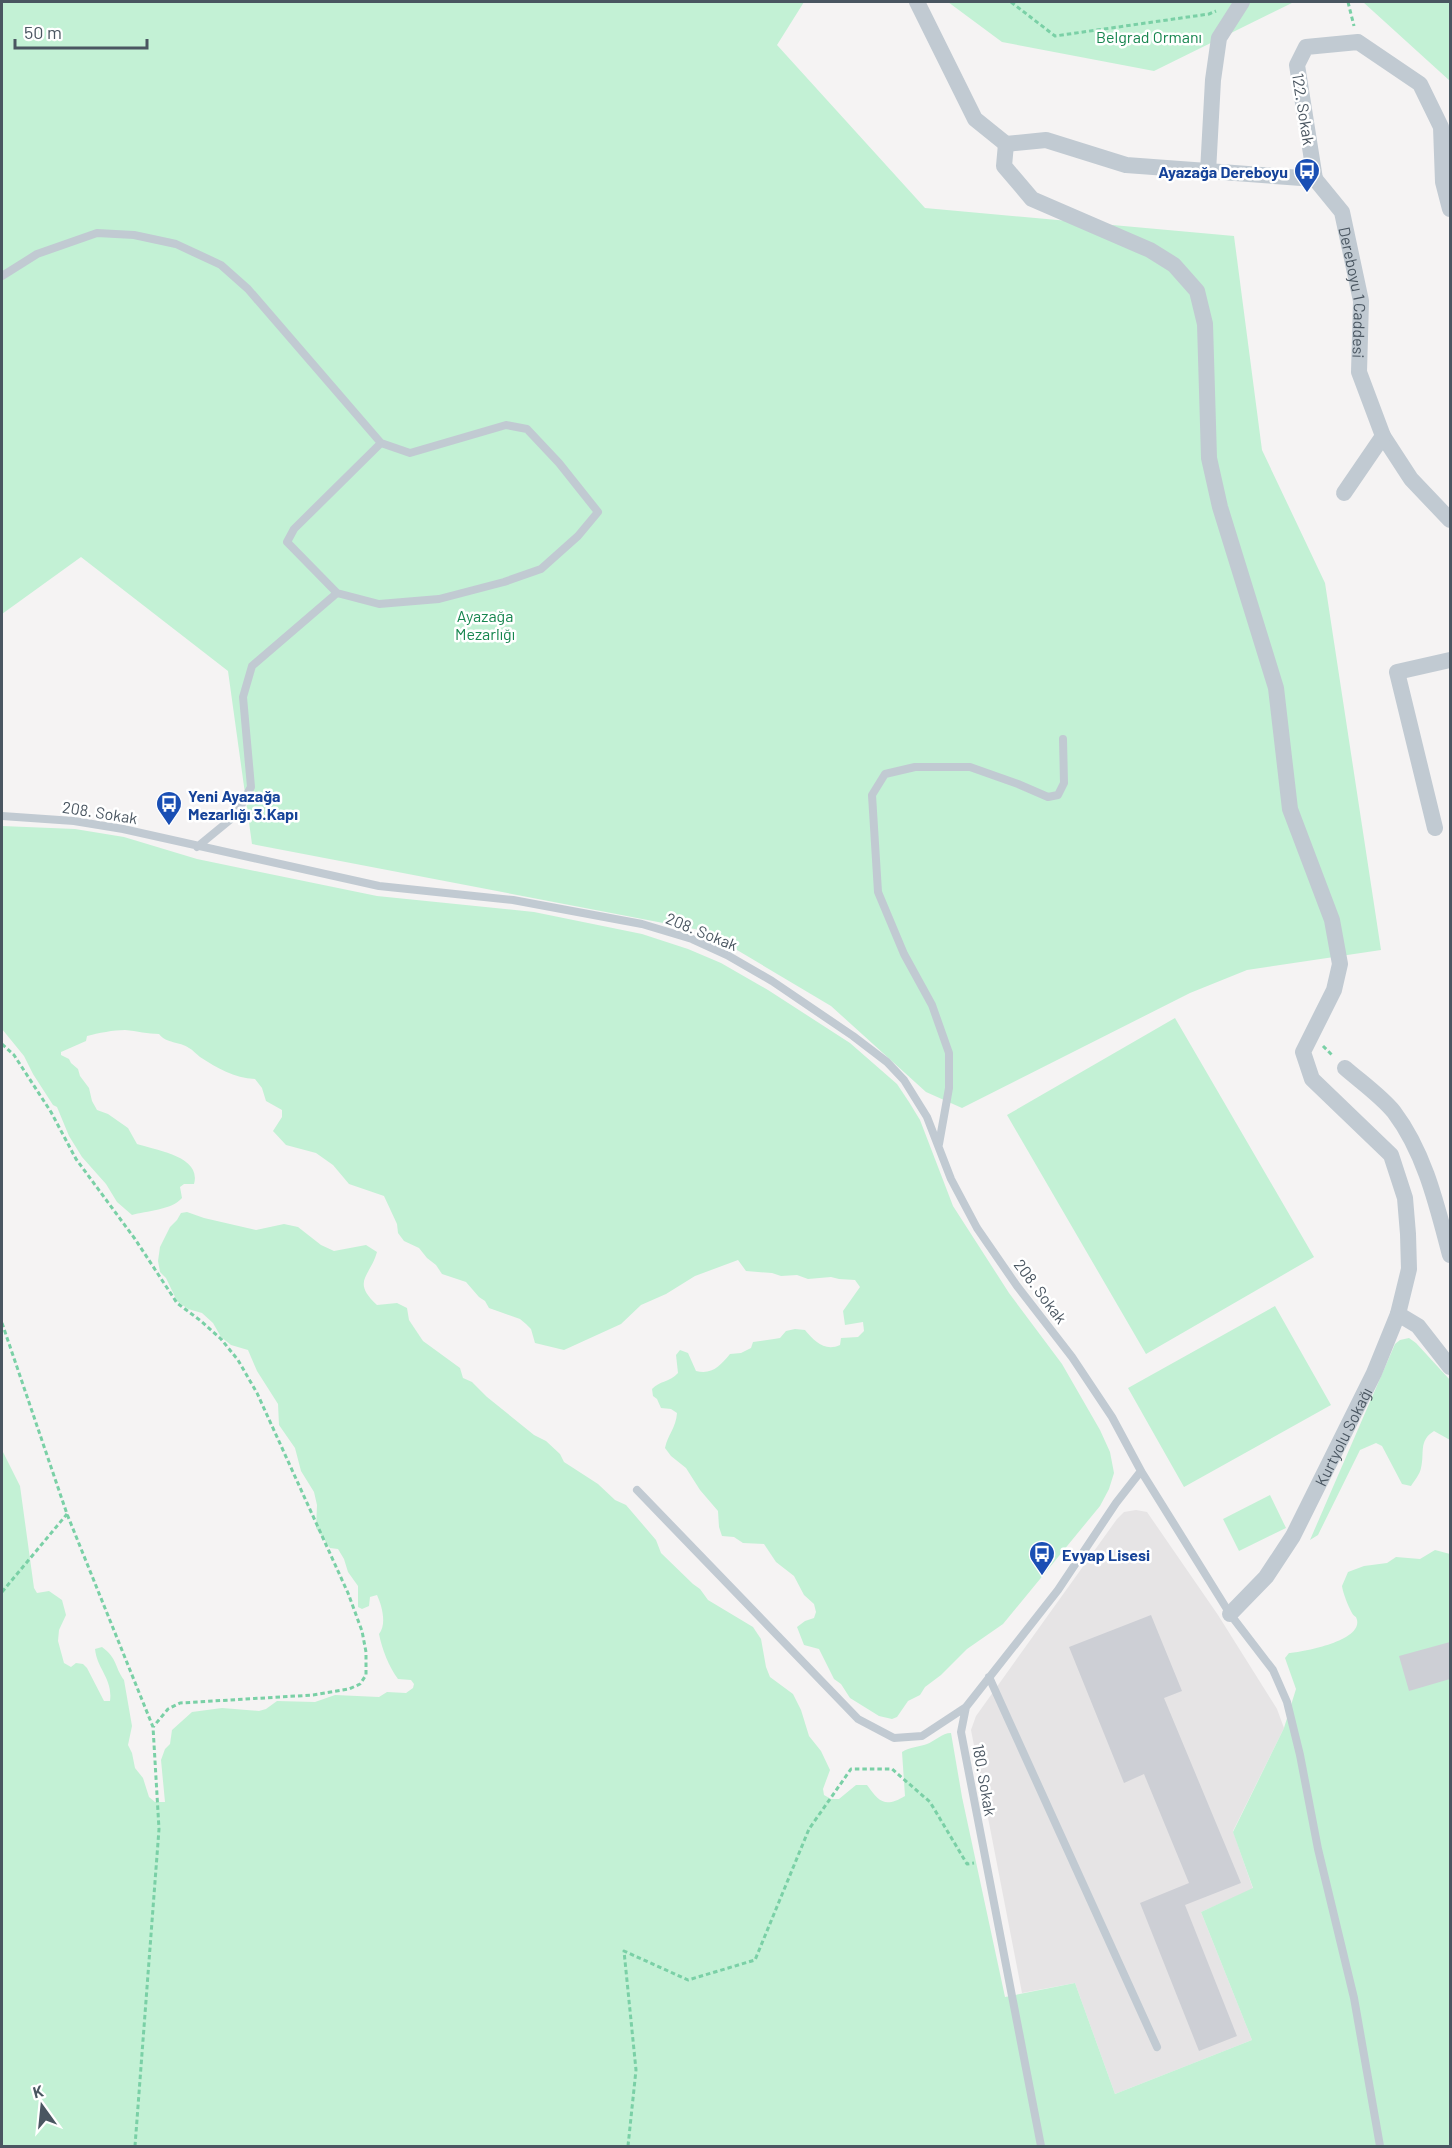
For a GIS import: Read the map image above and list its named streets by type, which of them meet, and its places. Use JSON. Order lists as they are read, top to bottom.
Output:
{
  "streets": {
    "street": ["122. Sokak", "Dereboyu 1 Caddesi", "Kurtyolu Sokağı"],
    "lane": ["208. Sokak", "180. Sokak"]
  },
  "crossings": [
    ["122. Sokak", "Dereboyu 1 Caddesi"],
    ["208. Sokak", "Kurtyolu Sokağı"],
    ["208. Sokak", "180. Sokak"]
  ],
  "parks": ["Belgrad Ormanı", "Ayazağa Mezarlığı"],
  "places": {
    "bus stop": ["Ayazağa Dereboyu", "Yeni Ayazağa Mezarlığı 3.Kapı", "Evyap Lisesi"]
  },
  "scale_bar": "50 m",
  "north": "top"
}
